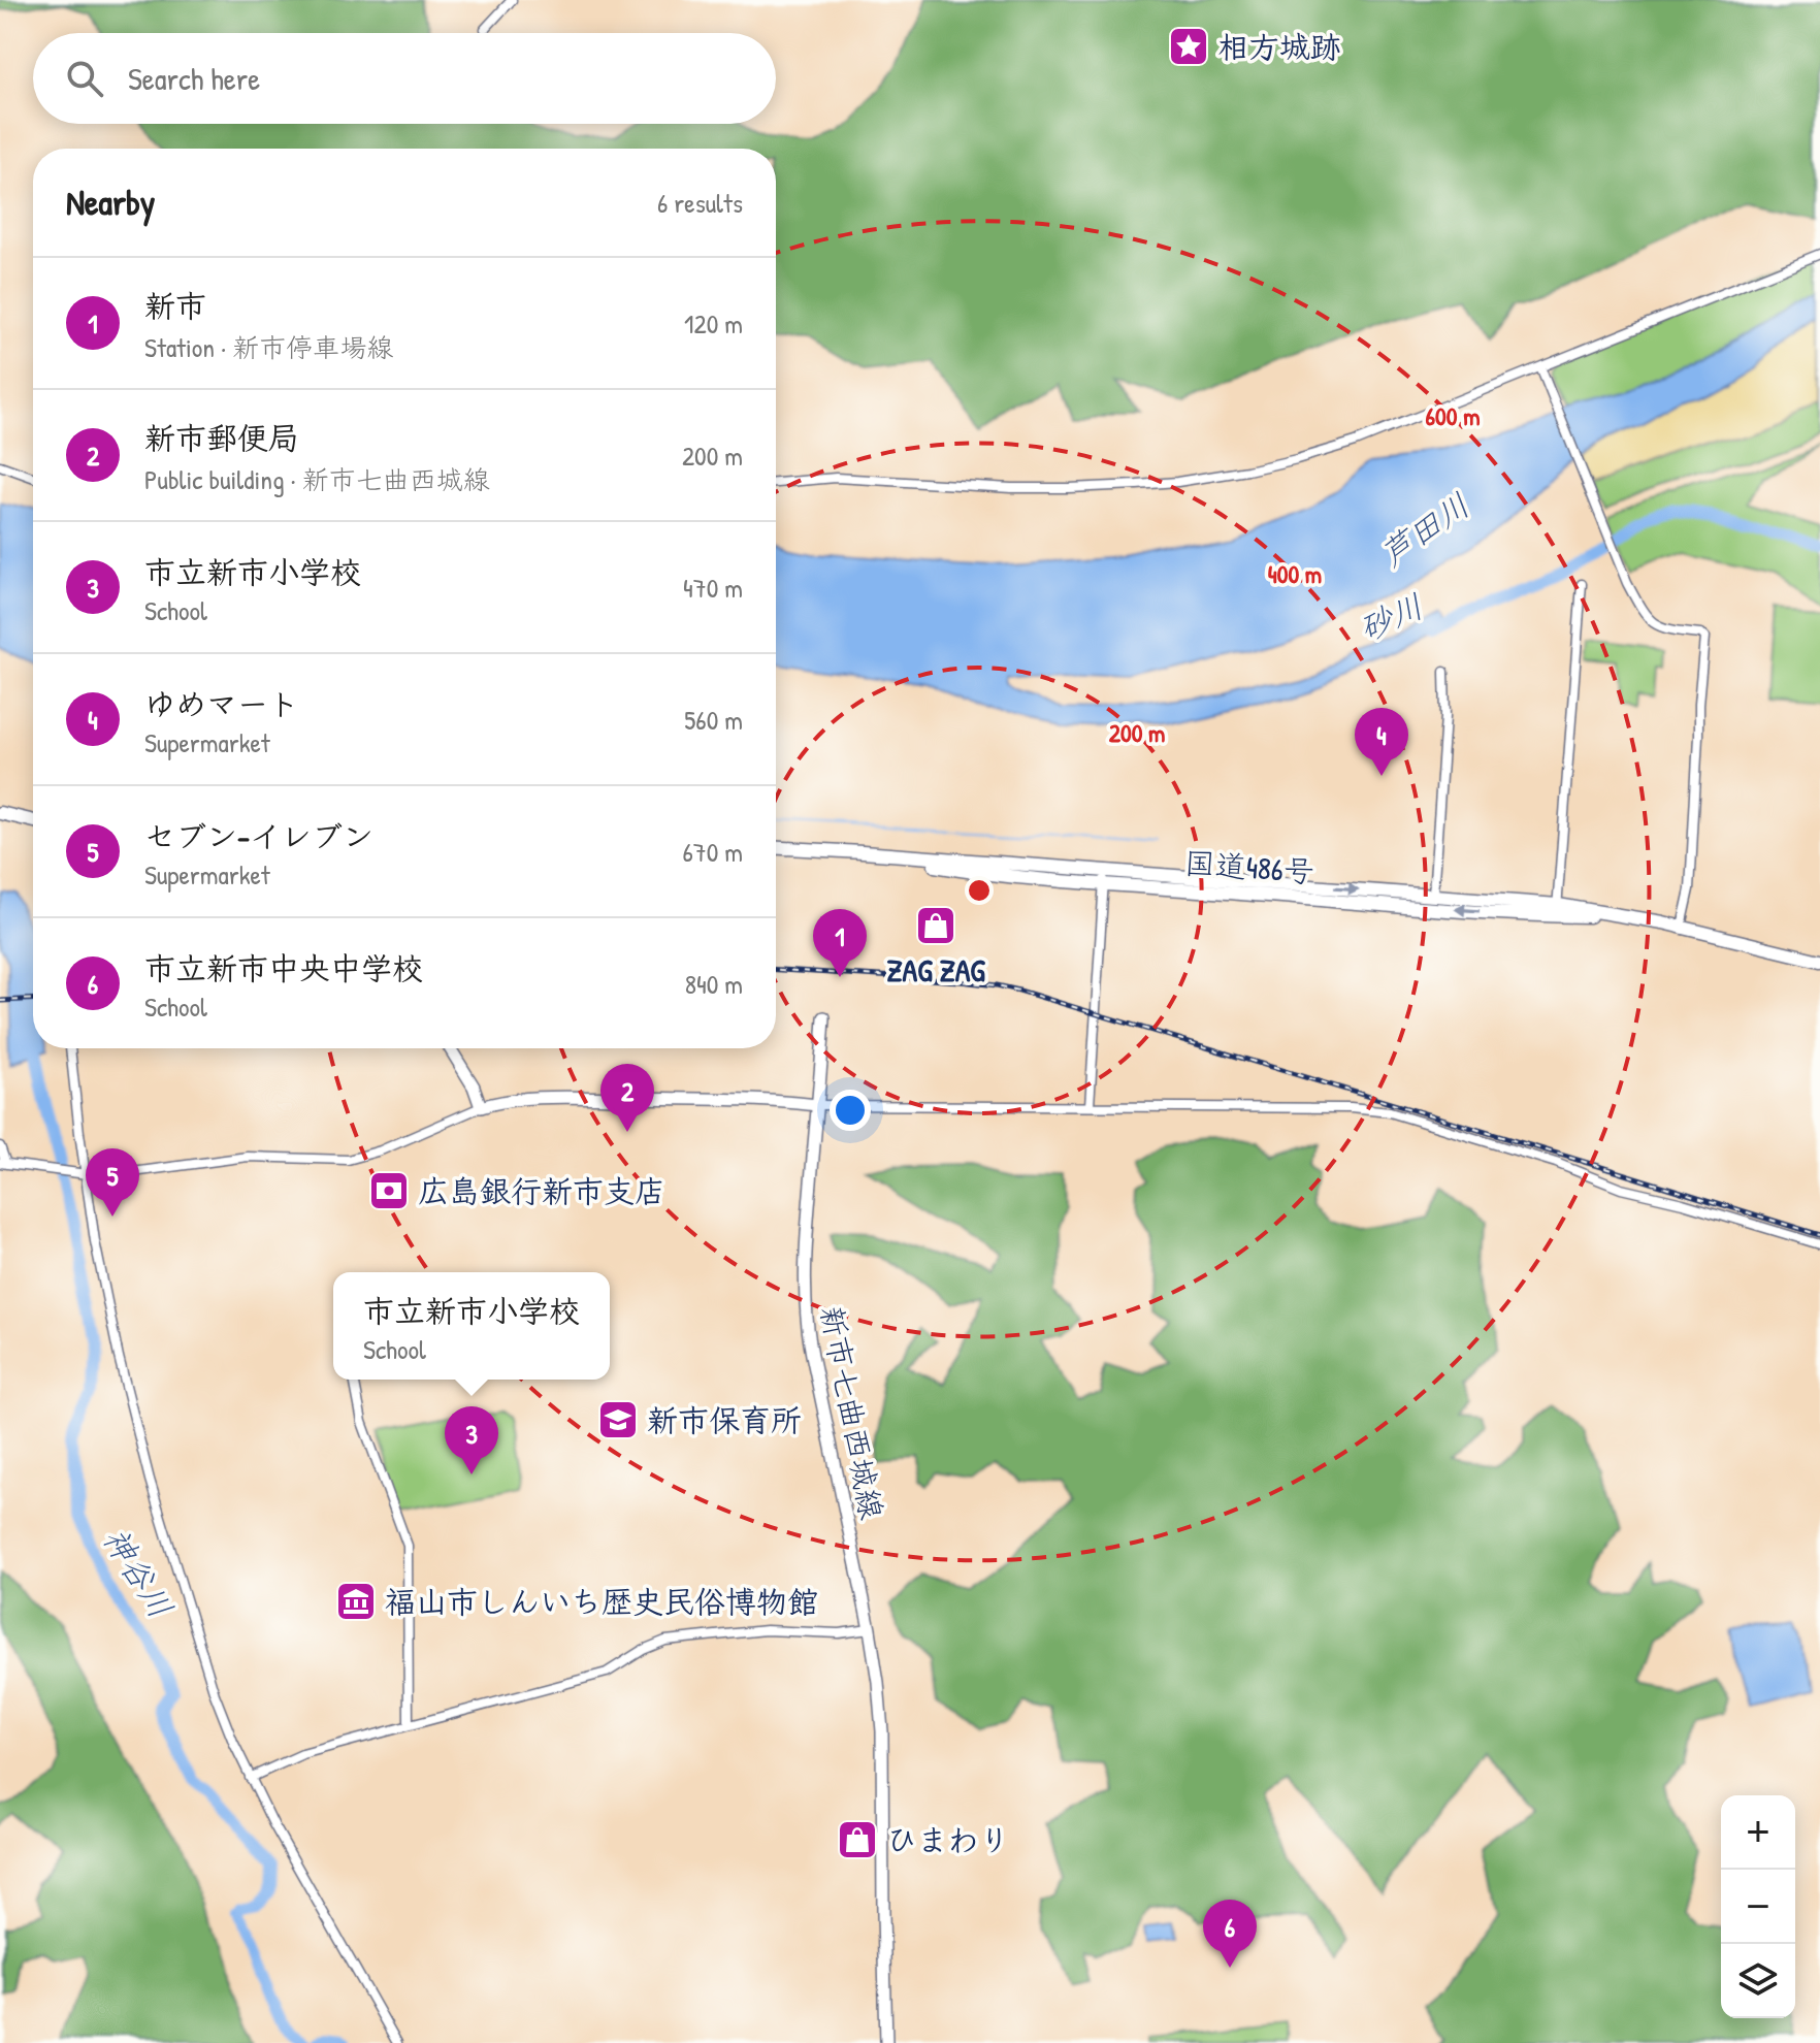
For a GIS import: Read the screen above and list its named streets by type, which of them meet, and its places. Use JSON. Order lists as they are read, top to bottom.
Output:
{
  "streets": {
    "highway": ["国道486号"],
    "main road": ["新市七曲西城線"]
  },
  "water": ["芦田川", "砂川", "神谷川"],
  "places": {
    "place": ["相方城跡"],
    "shop": ["ZAG ZAG", "ひまわり"],
    "bank": ["広島銀行新市支店"],
    "school or university": ["新市保育所"],
    "museum": ["福山市しんいち歴史民俗博物館"]
  },
  "page": {
    "search": "Search here",
    "heading": ["Nearby", "6 results"],
    "list": [
      {
        "mark": "1",
        "name": "新市",
        "note": "Station · 新市停車場線",
        "value": "120 m"
      },
      {
        "mark": "2",
        "name": "新市郵便局",
        "note": "Public building · 新市七曲西城線",
        "value": "200 m"
      },
      {
        "mark": "3",
        "name": "市立新市小学校",
        "note": "School",
        "value": "470 m"
      },
      {
        "mark": "4",
        "name": "ゆめマート",
        "note": "Supermarket",
        "value": "560 m"
      },
      {
        "mark": "5",
        "name": "セブン-イレブン",
        "note": "Supermarket",
        "value": "670 m"
      },
      {
        "mark": "6",
        "name": "市立新市中央中学校",
        "note": "School",
        "value": "840 m"
      }
    ],
    "pins": [
      "4",
      "1",
      "2",
      "5",
      "3",
      "6"
    ],
    "popup": ["市立新市小学校", "School"],
    "map_buttons": ["+", "−"]
  },
  "rings": ["600 m", "400 m", "200 m"]
}
